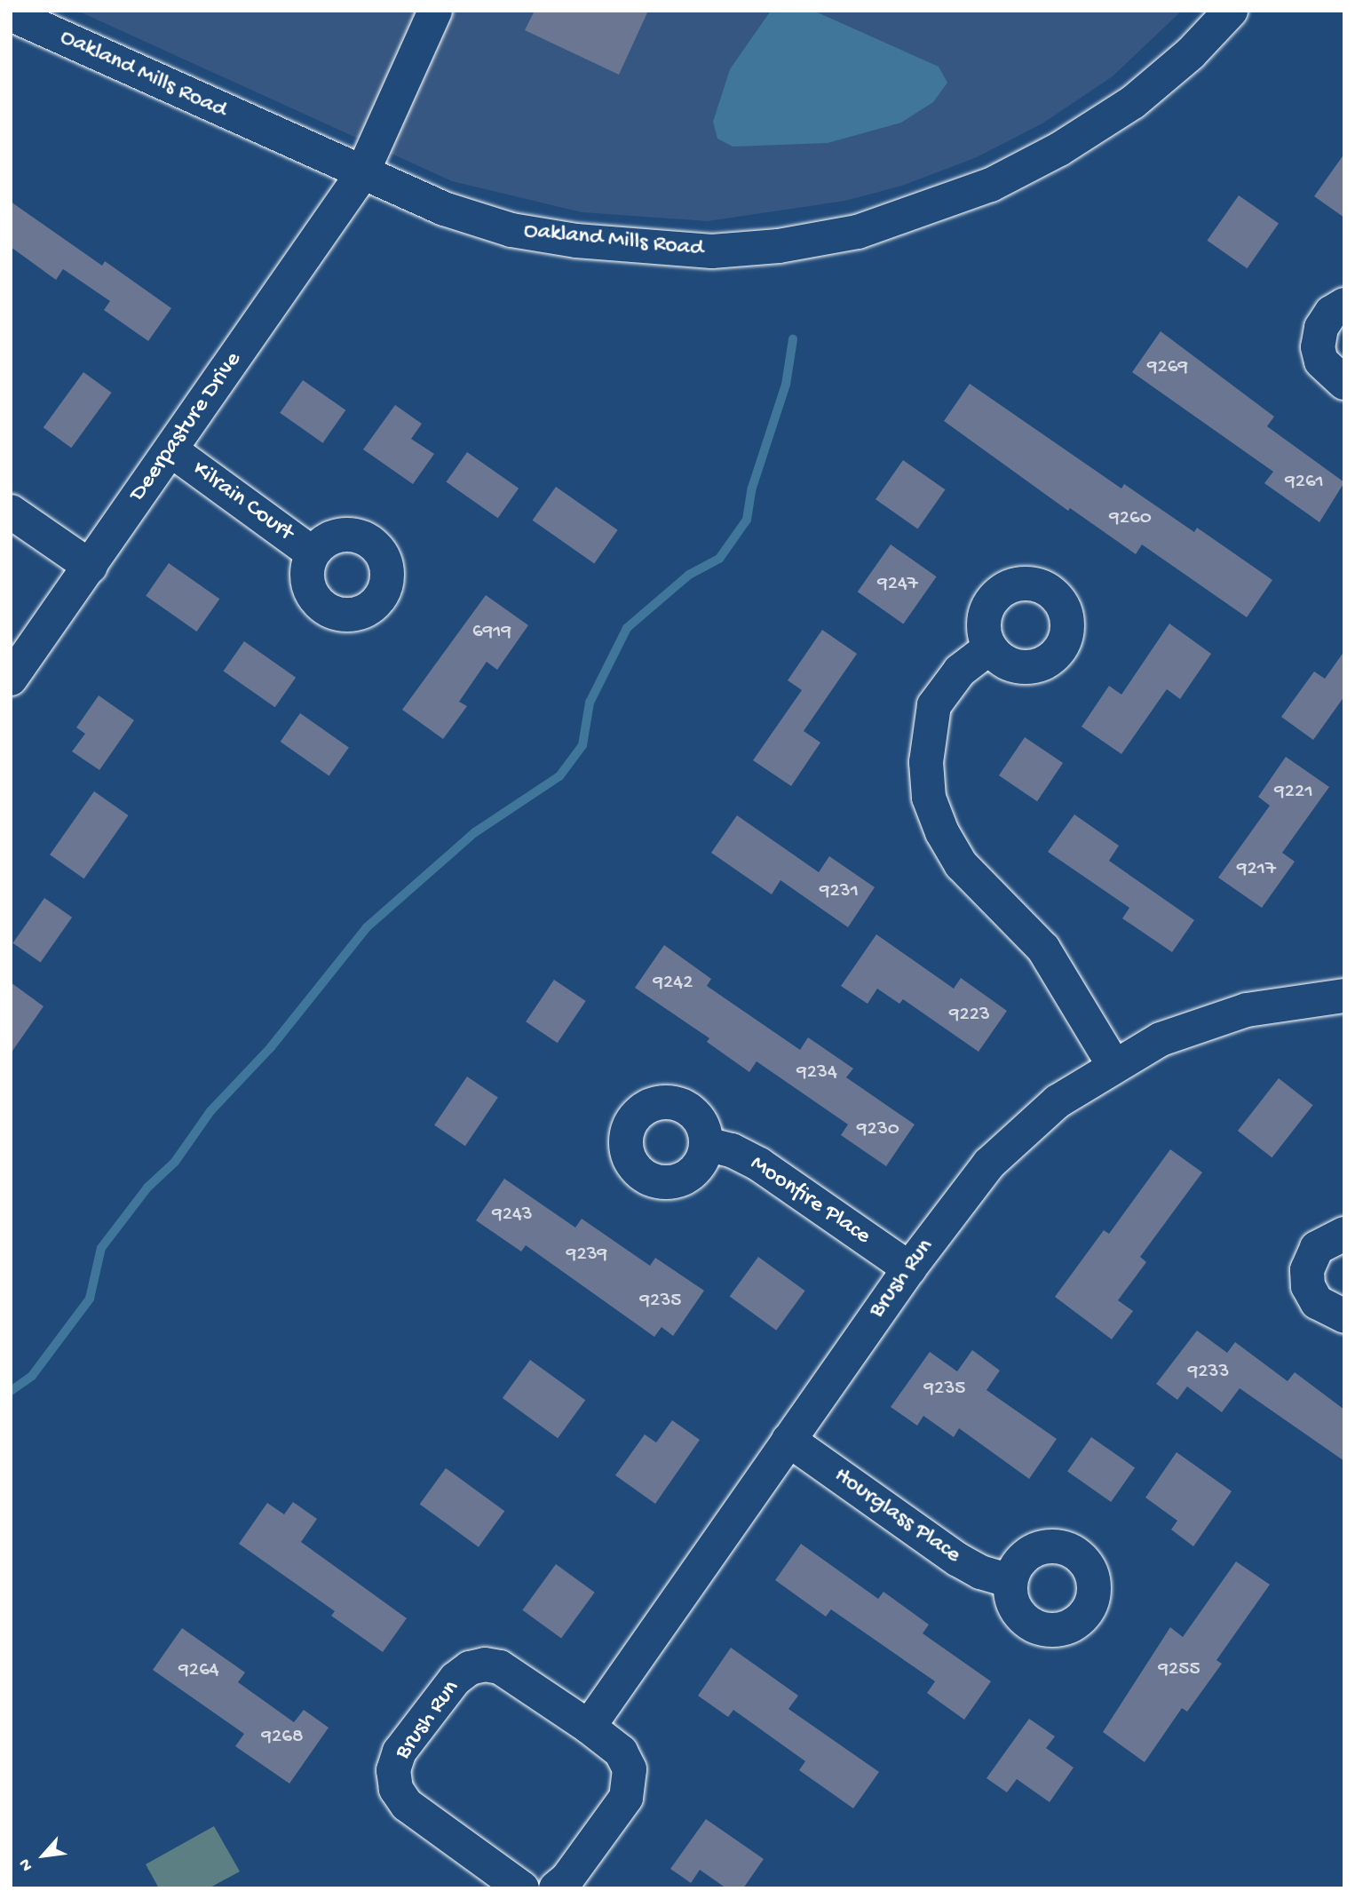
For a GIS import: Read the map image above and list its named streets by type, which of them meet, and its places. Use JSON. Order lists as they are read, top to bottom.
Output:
{
  "streets": {
    "street": [
      "Oakland Mills Road",
      "Deerpasture Drive",
      "Kilrain Court",
      "Moonfire Place",
      "Brush Run",
      "Hourglass Place"
    ]
  },
  "crossings": [
    ["Oakland Mills Road", "Deerpasture Drive"],
    ["Deerpasture Drive", "Kilrain Court"],
    ["Moonfire Place", "Brush Run"],
    ["Brush Run", "Hourglass Place"]
  ],
  "house_numbers": [
    "9269",
    "9261",
    "9260",
    "9247",
    "6919",
    "9221",
    "9217",
    "9231",
    "9242",
    "9223",
    "9234",
    "9230",
    "9243",
    "9239",
    "9235",
    "9233",
    "9235",
    "9255",
    "9264",
    "9268"
  ],
  "north": "bottom left"
}
